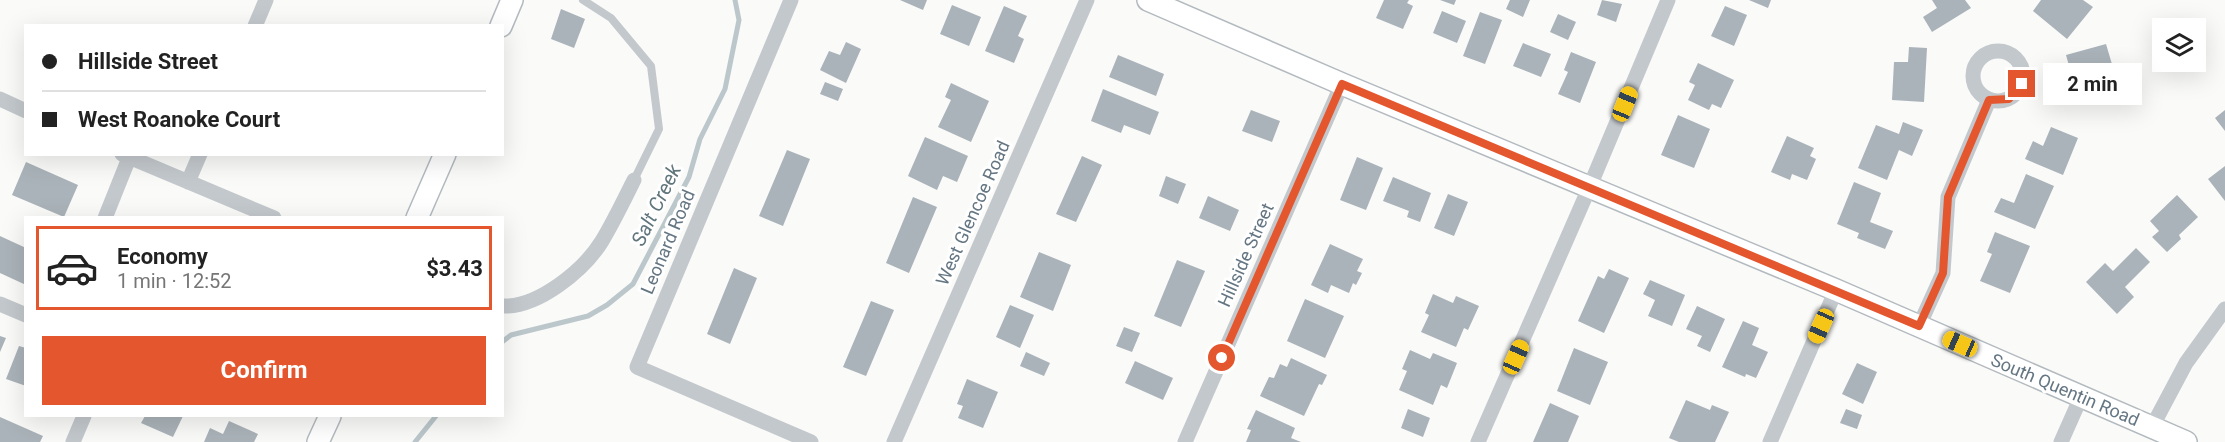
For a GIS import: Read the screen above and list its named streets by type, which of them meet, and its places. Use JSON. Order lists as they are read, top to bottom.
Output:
{
  "streets": {
    "main road": ["South Quentin Road"],
    "street": ["West Glencoe Road", "Leonard Road", "Hillside Street"]
  },
  "crossings": [
    ["Hillside Street", "South Quentin Road"]
  ],
  "water": ["Salt Creek"],
  "page": {
    "banner": ["Hillside Street", "West Roanoke Court"],
    "bubble": "2 min",
    "list": [
      {
        "name": "Economy",
        "note": "1 min · 12:52",
        "value": "$3.43"
      }
    ],
    "buttons": "Confirm"
  }
}
